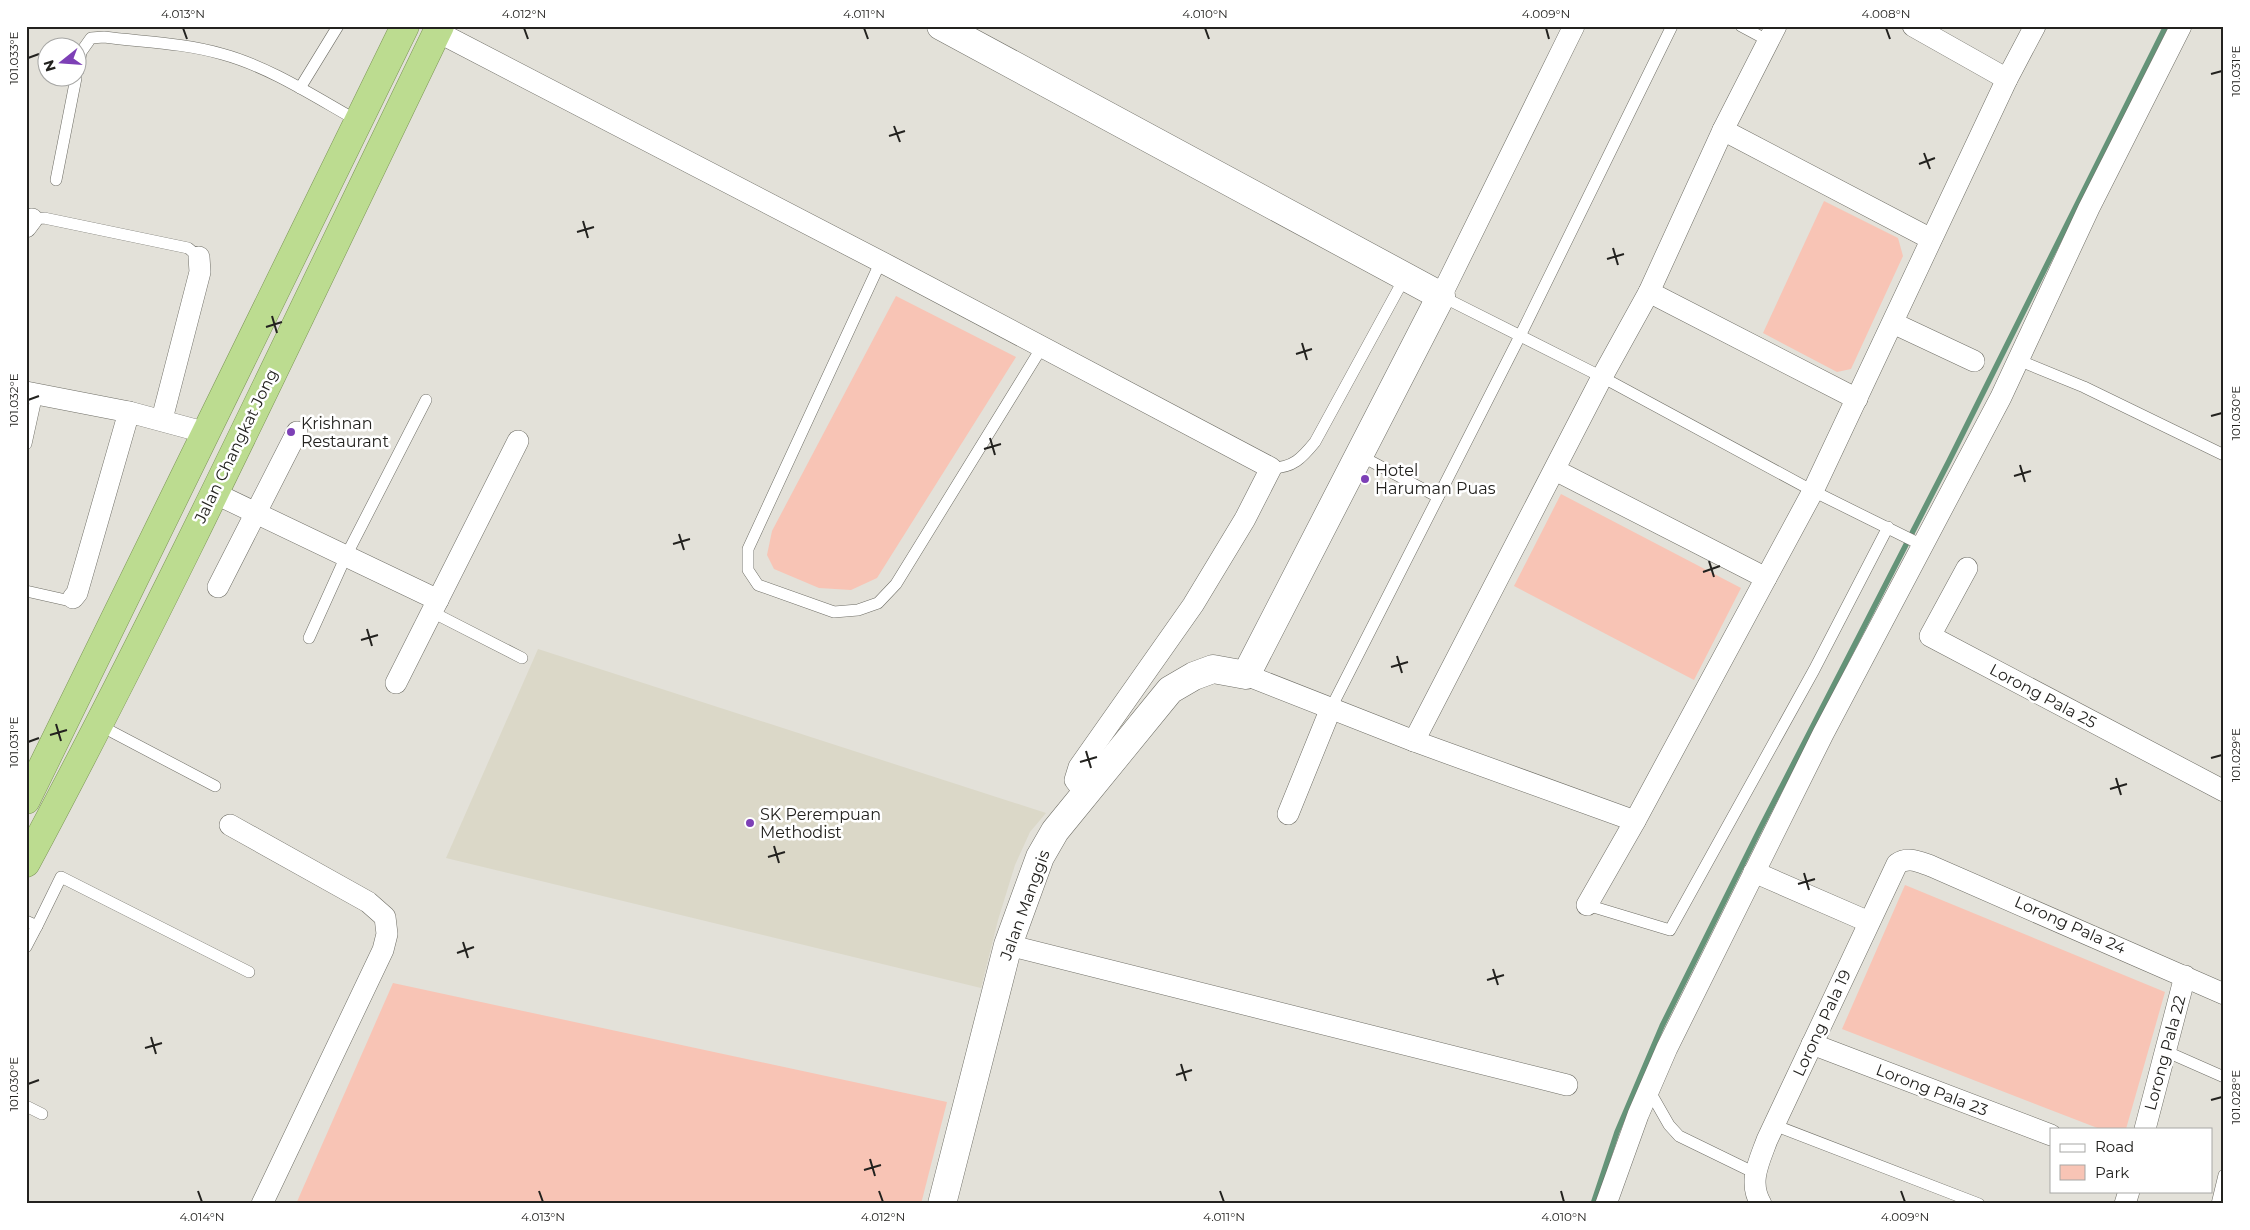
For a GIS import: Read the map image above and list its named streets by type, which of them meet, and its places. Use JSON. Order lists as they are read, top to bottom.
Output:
{
  "streets": {
    "highway": ["Jalan Changkat Jong"],
    "street": [
      "Lorong Pala 25",
      "Jalan Manggis",
      "Lorong Pala 24",
      "Lorong Pala 19",
      "Lorong Pala 22",
      "Lorong Pala 23"
    ]
  },
  "crossings": [
    ["Lorong Pala 24", "Lorong Pala 19"],
    ["Lorong Pala 24", "Lorong Pala 22"],
    ["Lorong Pala 19", "Lorong Pala 23"]
  ],
  "places": ["Krishnan Restaurant", "Hotel Haruman Puas", "SK Perempuan Methodist"],
  "legend": ["Road", "Park"],
  "north": "left",
  "coordinates": [
    "4.013°N",
    "4.012°N",
    "4.011°N",
    "4.010°N",
    "4.009°N",
    "4.008°N",
    "101.033°E",
    "101.031°E",
    "101.032°E",
    "101.030°E",
    "101.029°E",
    "101.028°E",
    "4.014°N"
  ]
}
